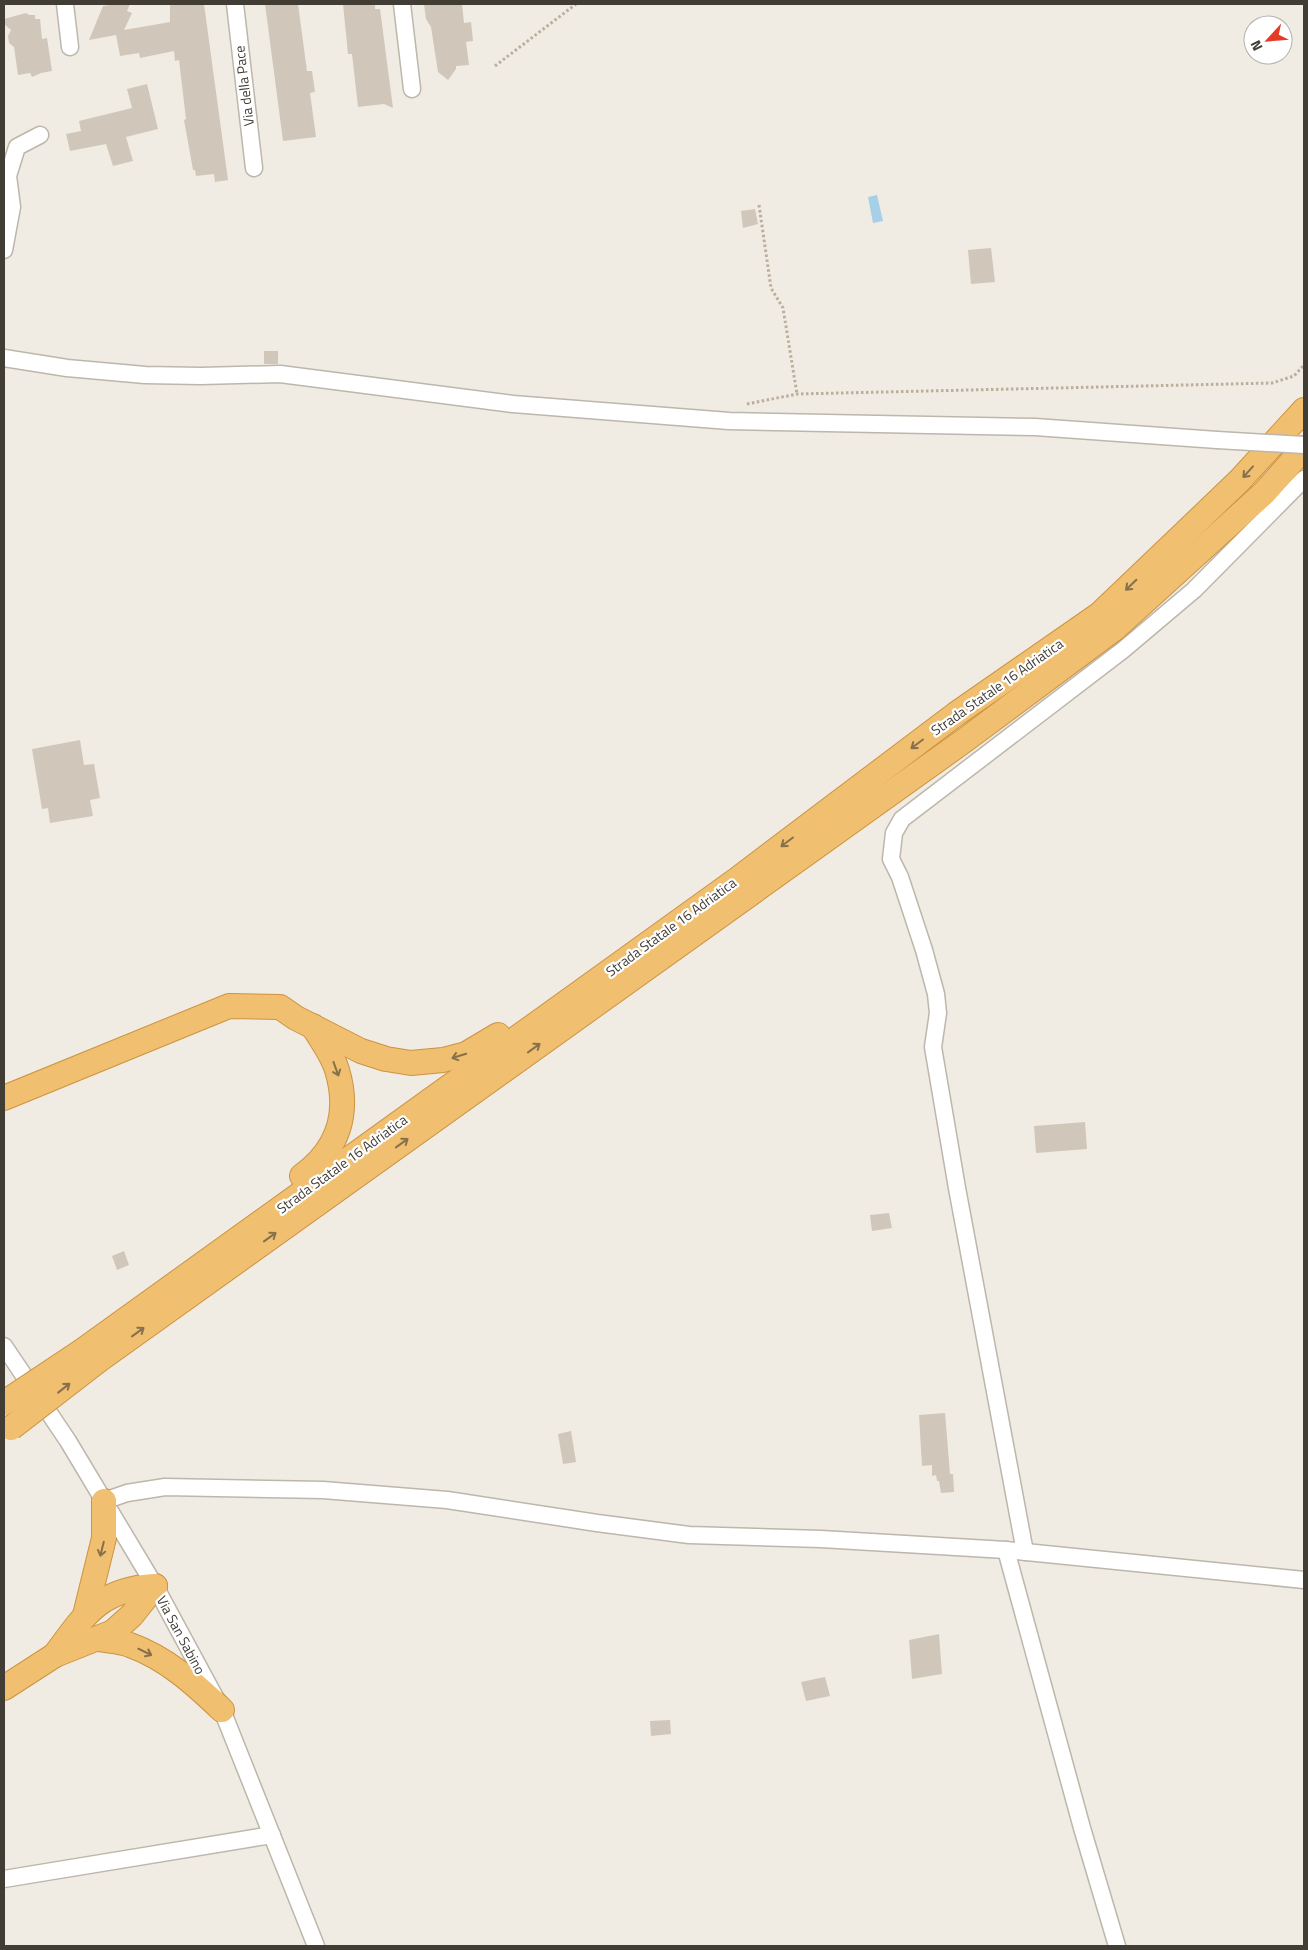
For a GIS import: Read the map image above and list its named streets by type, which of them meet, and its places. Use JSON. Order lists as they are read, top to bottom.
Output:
{
  "streets": {
    "highway": ["Strada Statale 16 Adriatica"],
    "street": ["Via della Pace", "Via San Sabino"]
  },
  "north": "bottom left"
}
